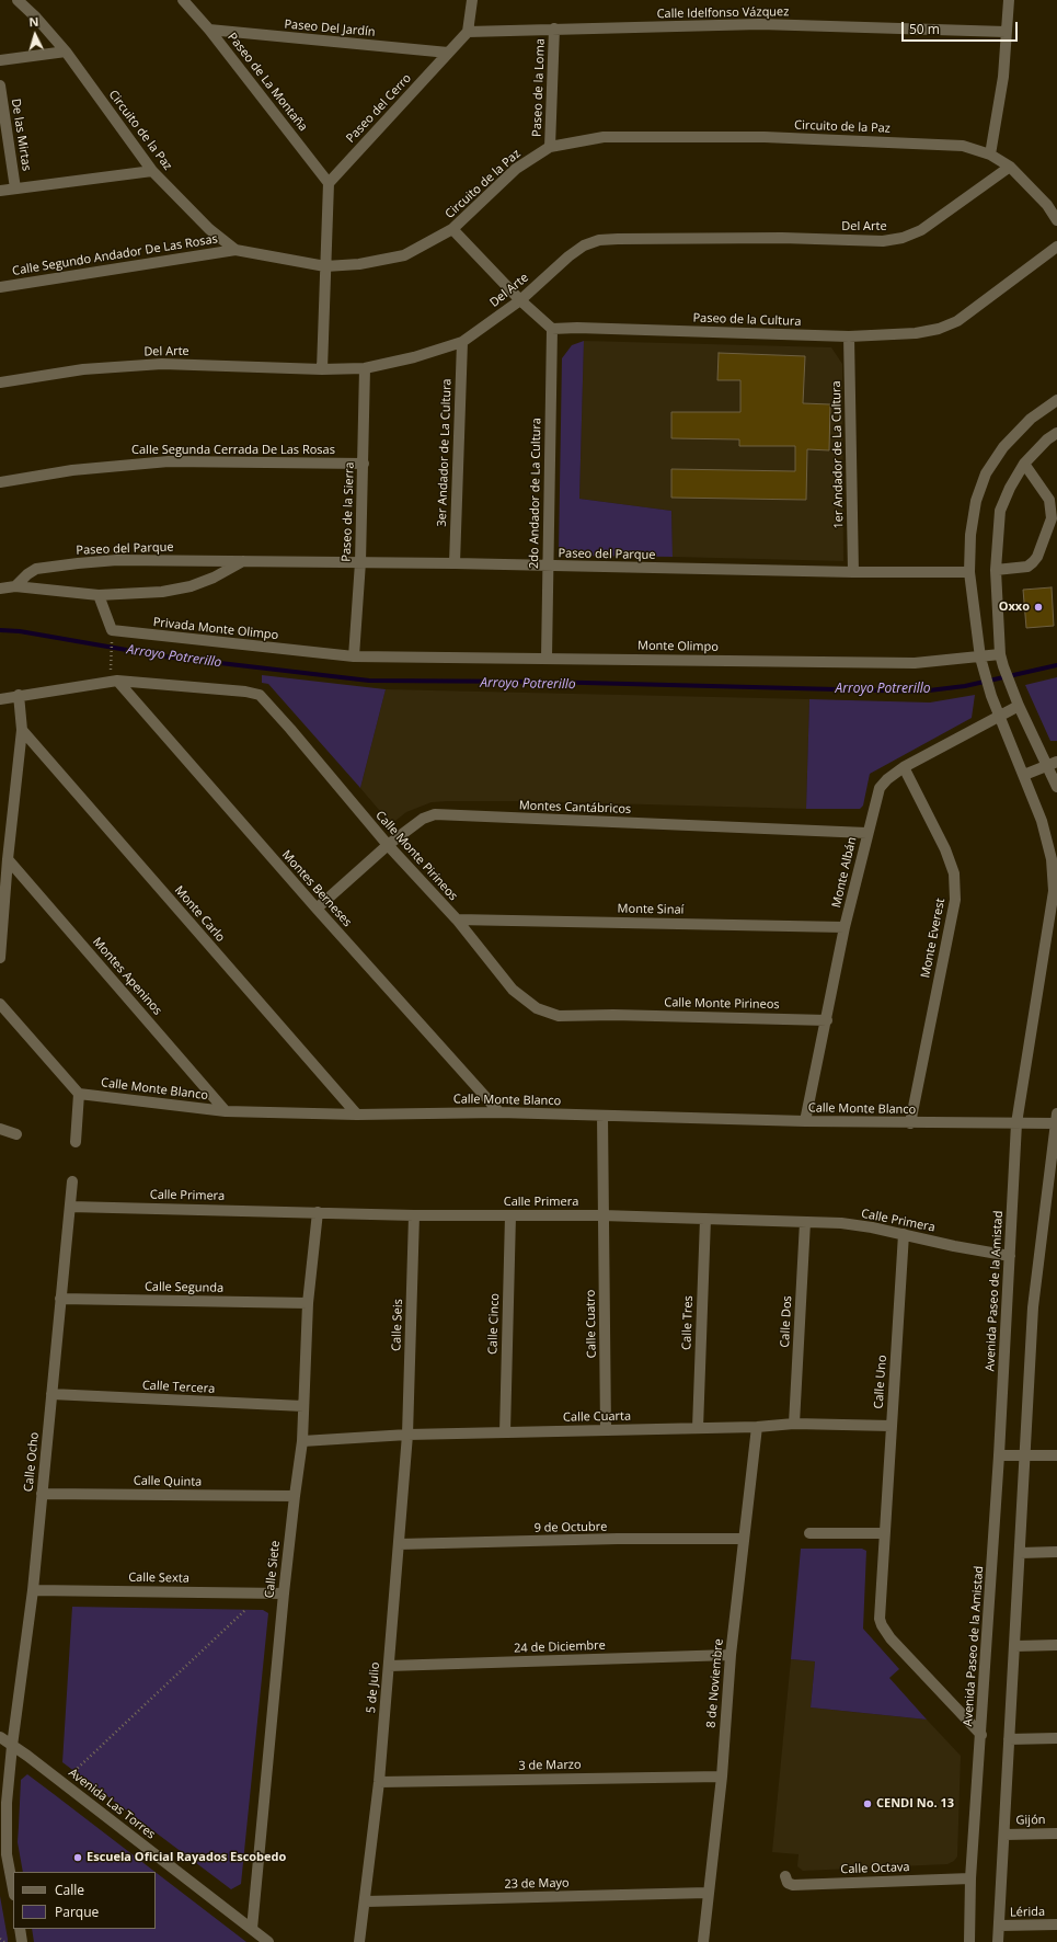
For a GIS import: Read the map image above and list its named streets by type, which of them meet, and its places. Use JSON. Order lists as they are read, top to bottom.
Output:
{
  "streets": {
    "street": [
      "Calle Idelfonso Vázquez",
      "Paseo Del Jardín",
      "Paseo de La Montaña",
      "Paseo de la Loma",
      "Paseo del Cerro",
      "Circuito de la Paz",
      "De las Mirtas",
      "Del Arte",
      "Calle Segundo Andador De Las Rosas",
      "Paseo de la Cultura",
      "Calle Segunda Cerrada De Las Rosas",
      "3er Andador de La Cultura",
      "1er Andador de La Cultura",
      "2do Andador de La Cultura",
      "Paseo de la Sierra",
      "Paseo del Parque",
      "Privada Monte Olimpo",
      "Monte Olimpo",
      "Montes Cantábricos",
      "Calle Monte Pirineos",
      "Monte Albán",
      "Montes Berneses",
      "Monte Sinaí",
      "Monte Carlo",
      "Monte Everest",
      "Montes Apeninos",
      "Calle Monte Blanco",
      "Calle Primera",
      "Calle Segunda",
      "Avenida Paseo de la Amistad",
      "Calle Dos",
      "Calle Tres",
      "Calle Cinco",
      "Calle Cuatro",
      "Calle Seis",
      "Calle Uno",
      "Calle Tercera",
      "Calle Cuarta",
      "Calle Ocho",
      "Calle Quinta",
      "9 de Octubre",
      "Calle Siete",
      "Calle Sexta",
      "24 de Diciembre",
      "8 de Noviembre",
      "5 de Julio",
      "3 de Marzo",
      "Avenida Las Torres",
      "Gijón",
      "Calle Octava",
      "23 de Mayo",
      "Lérida"
    ]
  },
  "crossings": [
    ["Calle Idelfonso Vázquez", "Paseo de la Loma"],
    ["Paseo Del Jardín", "Paseo de La Montaña"],
    ["Paseo Del Jardín", "Paseo del Cerro"],
    ["Paseo de La Montaña", "Paseo del Cerro"],
    ["Paseo de la Loma", "Circuito de la Paz"],
    ["Circuito de la Paz", "Del Arte"],
    ["Circuito de la Paz", "Calle Segundo Andador De Las Rosas"],
    ["Del Arte", "3er Andador de La Cultura"],
    ["Del Arte", "Paseo de la Sierra"],
    ["Paseo de la Cultura", "1er Andador de La Cultura"],
    ["Paseo de la Cultura", "2do Andador de La Cultura"],
    ["Calle Segunda Cerrada De Las Rosas", "Paseo de la Sierra"],
    ["3er Andador de La Cultura", "Paseo del Parque"],
    ["1er Andador de La Cultura", "Paseo del Parque"],
    ["2do Andador de La Cultura", "Paseo del Parque"],
    ["2do Andador de La Cultura", "Monte Olimpo"],
    ["Paseo de la Sierra", "Paseo del Parque"],
    ["Paseo de la Sierra", "Privada Monte Olimpo"],
    ["Paseo de la Sierra", "Monte Olimpo"],
    ["Paseo del Parque", "Privada Monte Olimpo"],
    ["Paseo del Parque", "Avenida Paseo de la Amistad"],
    ["Privada Monte Olimpo", "Monte Olimpo"],
    ["Monte Olimpo", "Avenida Paseo de la Amistad"],
    ["Montes Cantábricos", "Calle Monte Pirineos"],
    ["Montes Cantábricos", "Monte Albán"],
    ["Montes Cantábricos", "Montes Berneses"],
    ["Calle Monte Pirineos", "Monte Albán"],
    ["Calle Monte Pirineos", "Montes Berneses"],
    ["Calle Monte Pirineos", "Monte Sinaí"],
    ["Monte Albán", "Monte Sinaí"],
    ["Monte Albán", "Monte Everest"],
    ["Monte Albán", "Calle Monte Blanco"],
    ["Monte Albán", "Avenida Paseo de la Amistad"],
    ["Montes Berneses", "Calle Monte Blanco"],
    ["Monte Carlo", "Calle Monte Blanco"],
    ["Monte Everest", "Calle Monte Blanco"],
    ["Montes Apeninos", "Calle Monte Blanco"],
    ["Calle Monte Blanco", "Avenida Paseo de la Amistad"],
    ["Calle Monte Blanco", "Calle Cuatro"],
    ["Calle Primera", "Avenida Paseo de la Amistad"],
    ["Calle Primera", "Calle Dos"],
    ["Calle Primera", "Calle Tres"],
    ["Calle Primera", "Calle Cinco"],
    ["Calle Primera", "Calle Cuatro"],
    ["Calle Primera", "Calle Seis"],
    ["Calle Primera", "Calle Uno"],
    ["Calle Primera", "Calle Ocho"],
    ["Calle Primera", "Calle Siete"],
    ["Calle Segunda", "Calle Ocho"],
    ["Calle Segunda", "Calle Siete"],
    ["Avenida Paseo de la Amistad", "Calle Uno"],
    ["Avenida Paseo de la Amistad", "Calle Octava"],
    ["Calle Dos", "Calle Cuarta"],
    ["Calle Tres", "Calle Cuarta"],
    ["Calle Cinco", "Calle Cuarta"],
    ["Calle Cuatro", "Calle Cuarta"],
    ["Calle Seis", "Calle Cuarta"],
    ["Calle Seis", "5 de Julio"],
    ["Calle Uno", "Calle Cuarta"],
    ["Calle Tercera", "Calle Ocho"],
    ["Calle Tercera", "Calle Siete"],
    ["Calle Cuarta", "Calle Siete"],
    ["Calle Cuarta", "8 de Noviembre"],
    ["Calle Cuarta", "5 de Julio"],
    ["Calle Ocho", "Calle Quinta"],
    ["Calle Ocho", "Calle Sexta"],
    ["Calle Ocho", "Avenida Las Torres"],
    ["Calle Quinta", "Calle Siete"],
    ["9 de Octubre", "8 de Noviembre"],
    ["9 de Octubre", "5 de Julio"],
    ["Calle Siete", "Calle Sexta"],
    ["Calle Siete", "Avenida Las Torres"],
    ["24 de Diciembre", "8 de Noviembre"],
    ["24 de Diciembre", "5 de Julio"],
    ["8 de Noviembre", "3 de Marzo"],
    ["8 de Noviembre", "23 de Mayo"],
    ["5 de Julio", "3 de Marzo"],
    ["5 de Julio", "23 de Mayo"]
  ],
  "water": ["Arroyo Potrerillo"],
  "places": ["Oxxo", "CENDI No. 13", "Escuela Oficial Rayados Escobedo"],
  "legend": ["Calle", "Parque"],
  "scale_bar": "50 m",
  "north": "top"
}
